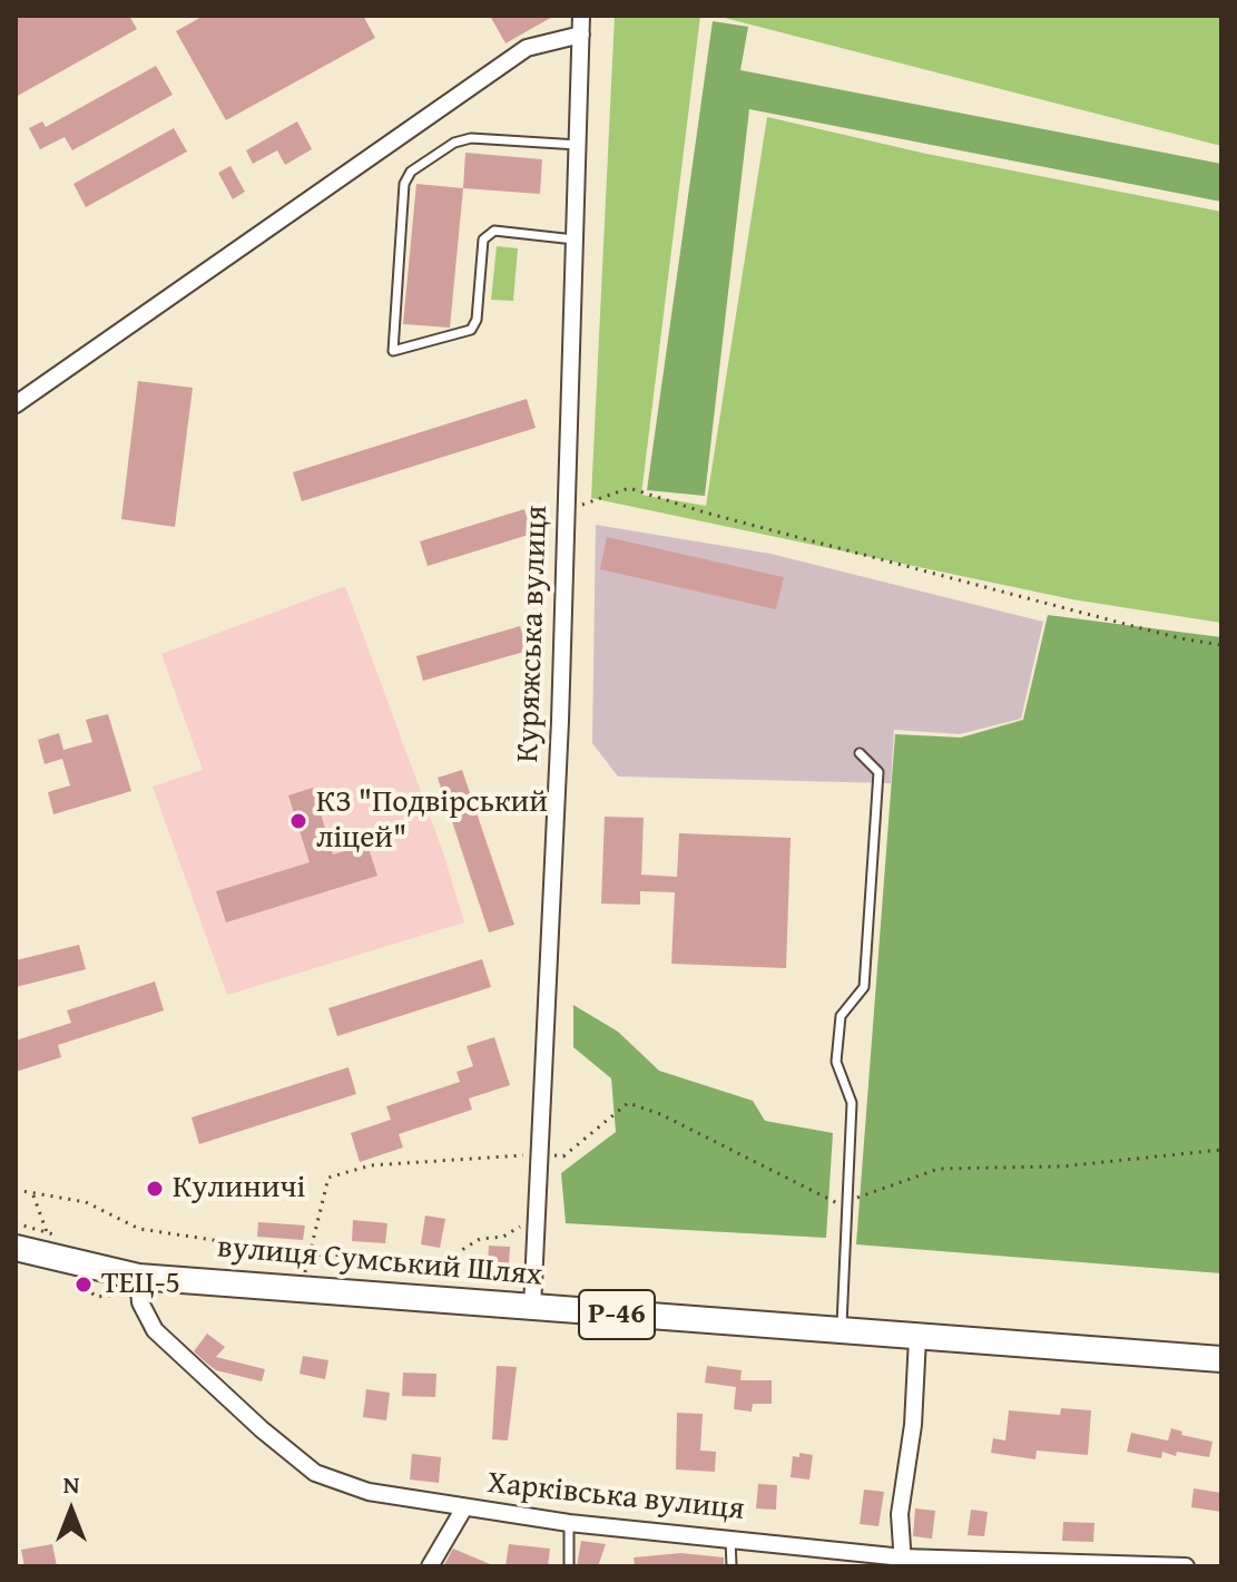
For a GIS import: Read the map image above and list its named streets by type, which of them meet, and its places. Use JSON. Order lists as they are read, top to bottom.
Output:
{
  "streets": {
    "main road": ["вулиця Сумський Шлях", "Р-46"],
    "street": ["Куряжська вулиця", "Харківська вулиця"]
  },
  "crossings": [
    ["Куряжська вулиця", "вулиця Сумський Шлях"],
    ["вулиця Сумський Шлях", "Харківська вулиця"]
  ],
  "places": ["КЗ \"Подвірський ліцей\"", "Кулиничі", "ТЕЦ-5"],
  "north": "top"
}
